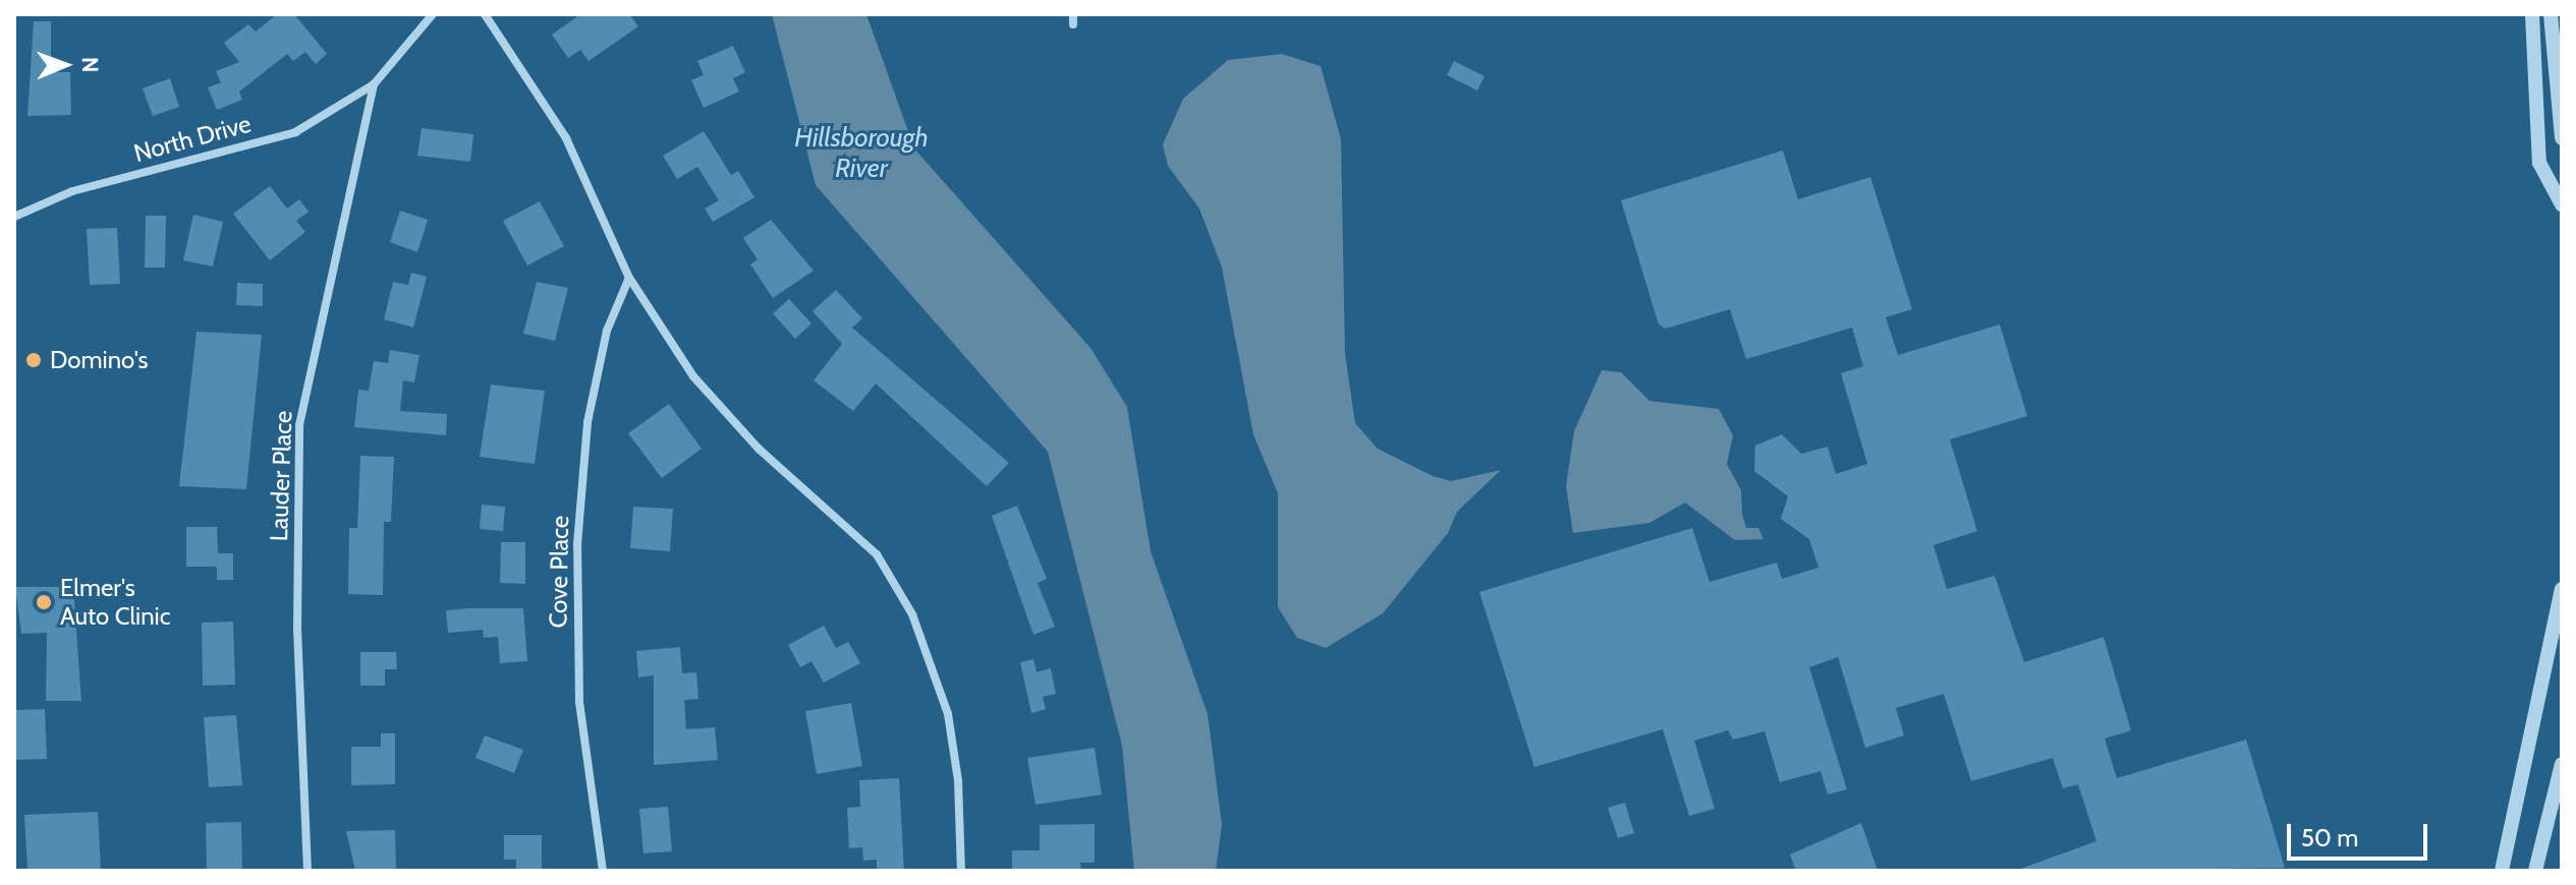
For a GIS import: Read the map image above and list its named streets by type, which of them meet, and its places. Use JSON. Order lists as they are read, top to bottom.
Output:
{
  "streets": {
    "street": ["North Drive", "Lauder Place", "Cove Place"]
  },
  "crossings": [
    ["North Drive", "Lauder Place"]
  ],
  "water": ["Hillsborough River"],
  "places": ["Domino's", "Elmer's Auto Clinic"],
  "scale_bar": "50 m",
  "north": "right"
}
